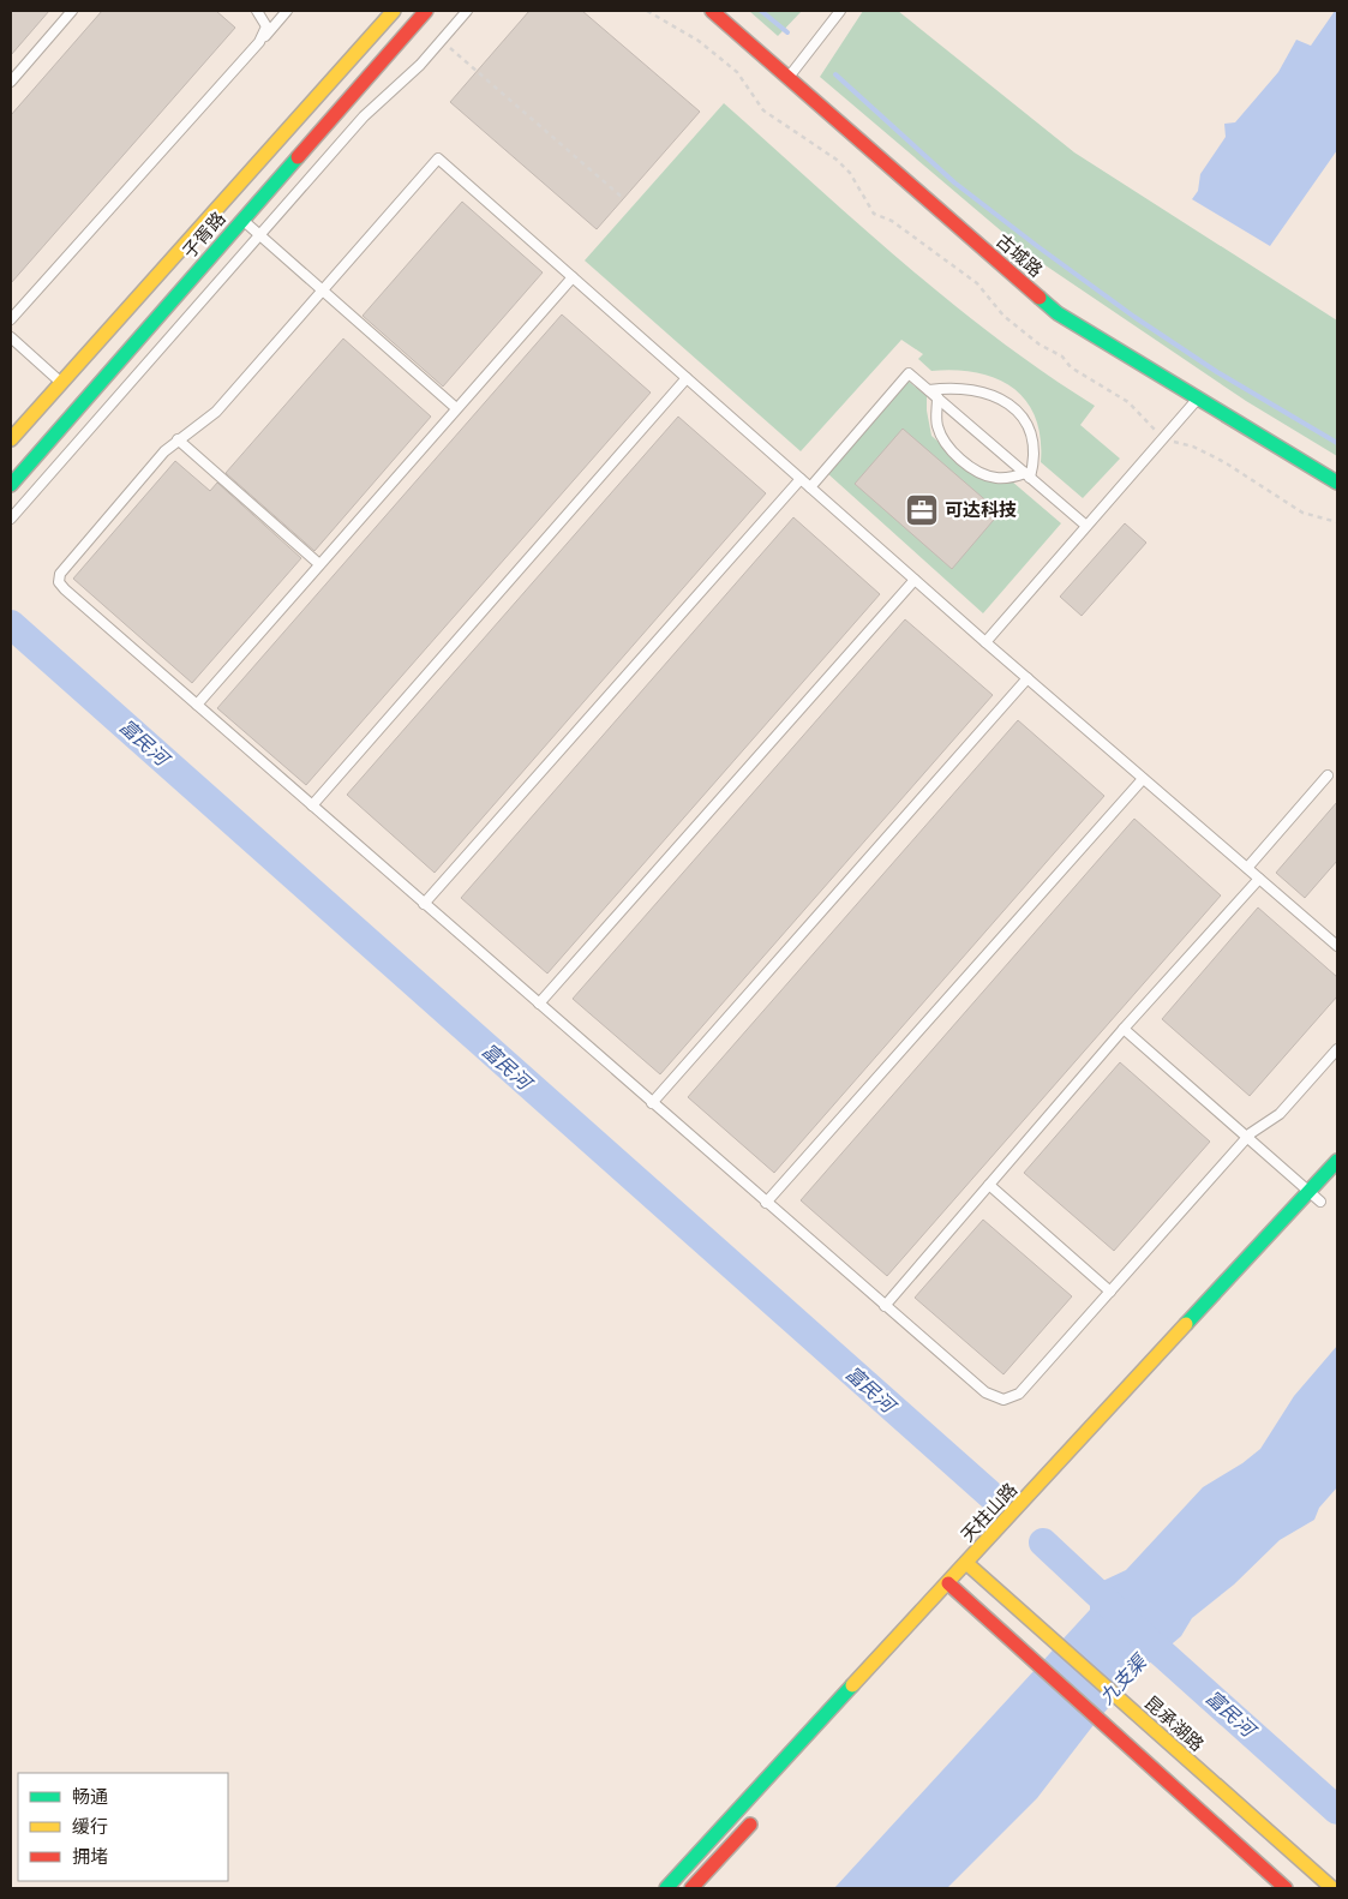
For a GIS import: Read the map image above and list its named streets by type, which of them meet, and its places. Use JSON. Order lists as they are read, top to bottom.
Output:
{
  "streets": {
    "street": [
      "子胥路",
      "古城路",
      "天柱山路",
      "昆承湖路"
    ]
  },
  "crossings": [
    ["天柱山路", "昆承湖路"]
  ],
  "water": ["富民河", "九支渠"],
  "places": {
    "office": ["可达科技"]
  },
  "legend": ["畅通", "缓行", "拥堵"]
}
